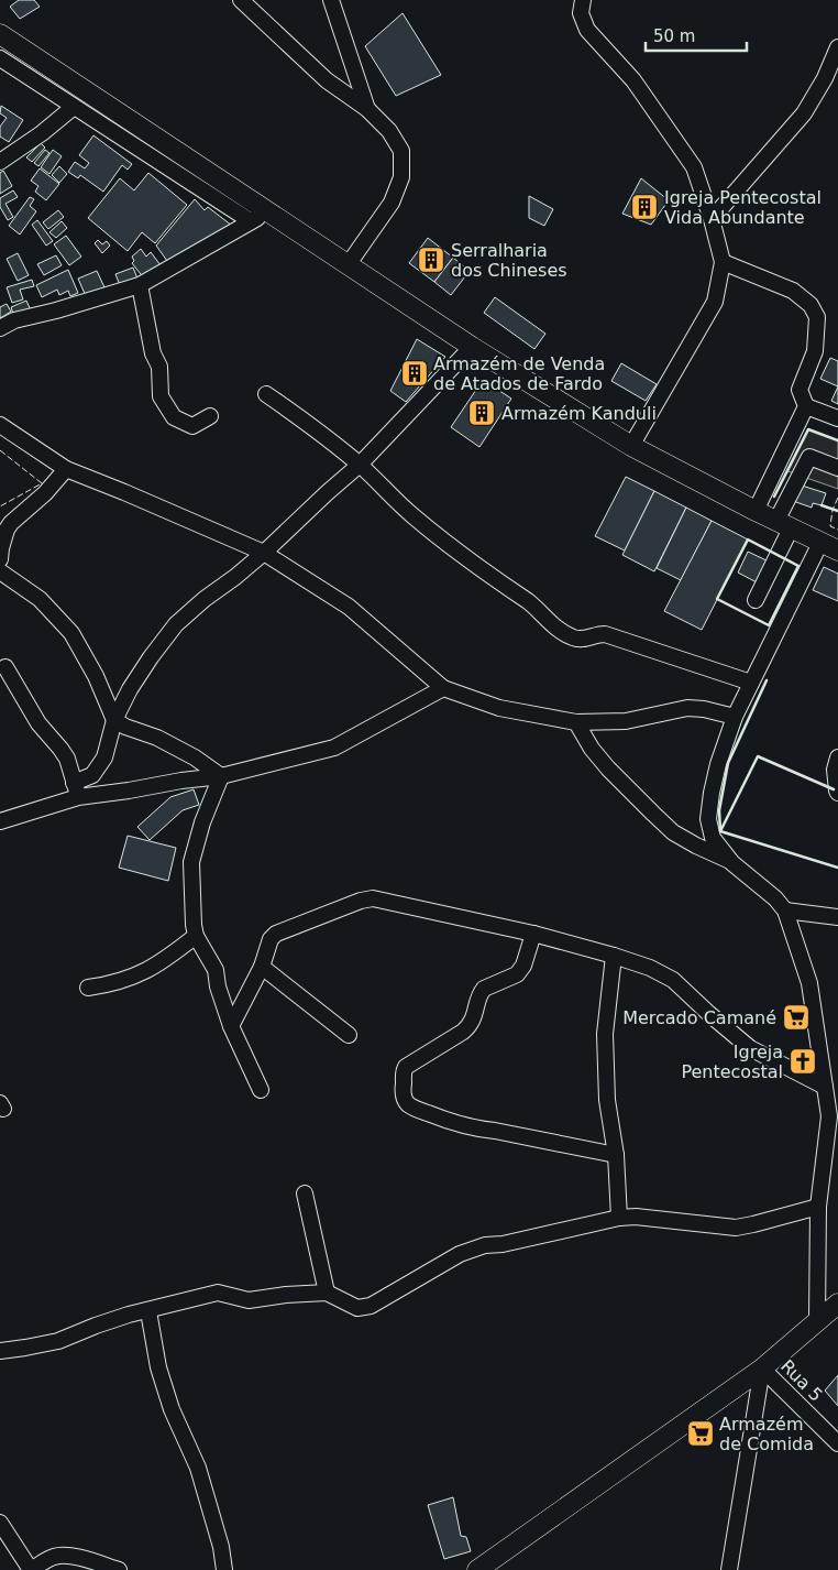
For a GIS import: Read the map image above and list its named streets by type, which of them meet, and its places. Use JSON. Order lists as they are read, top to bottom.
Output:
{
  "streets": {
    "street": ["Rua 5"]
  },
  "places": {
    "building": [
      "Igreja Pentecostal Vida Abundante",
      "Serralharia dos Chineses",
      "Armazém de Venda de Atados de Fardo",
      "Armazém Kanduli"
    ],
    "supermarket": ["Mercado Camané", "Armazém de Comida"],
    "church": ["Igreja Pentecostal"]
  },
  "scale_bar": "50 m"
}
